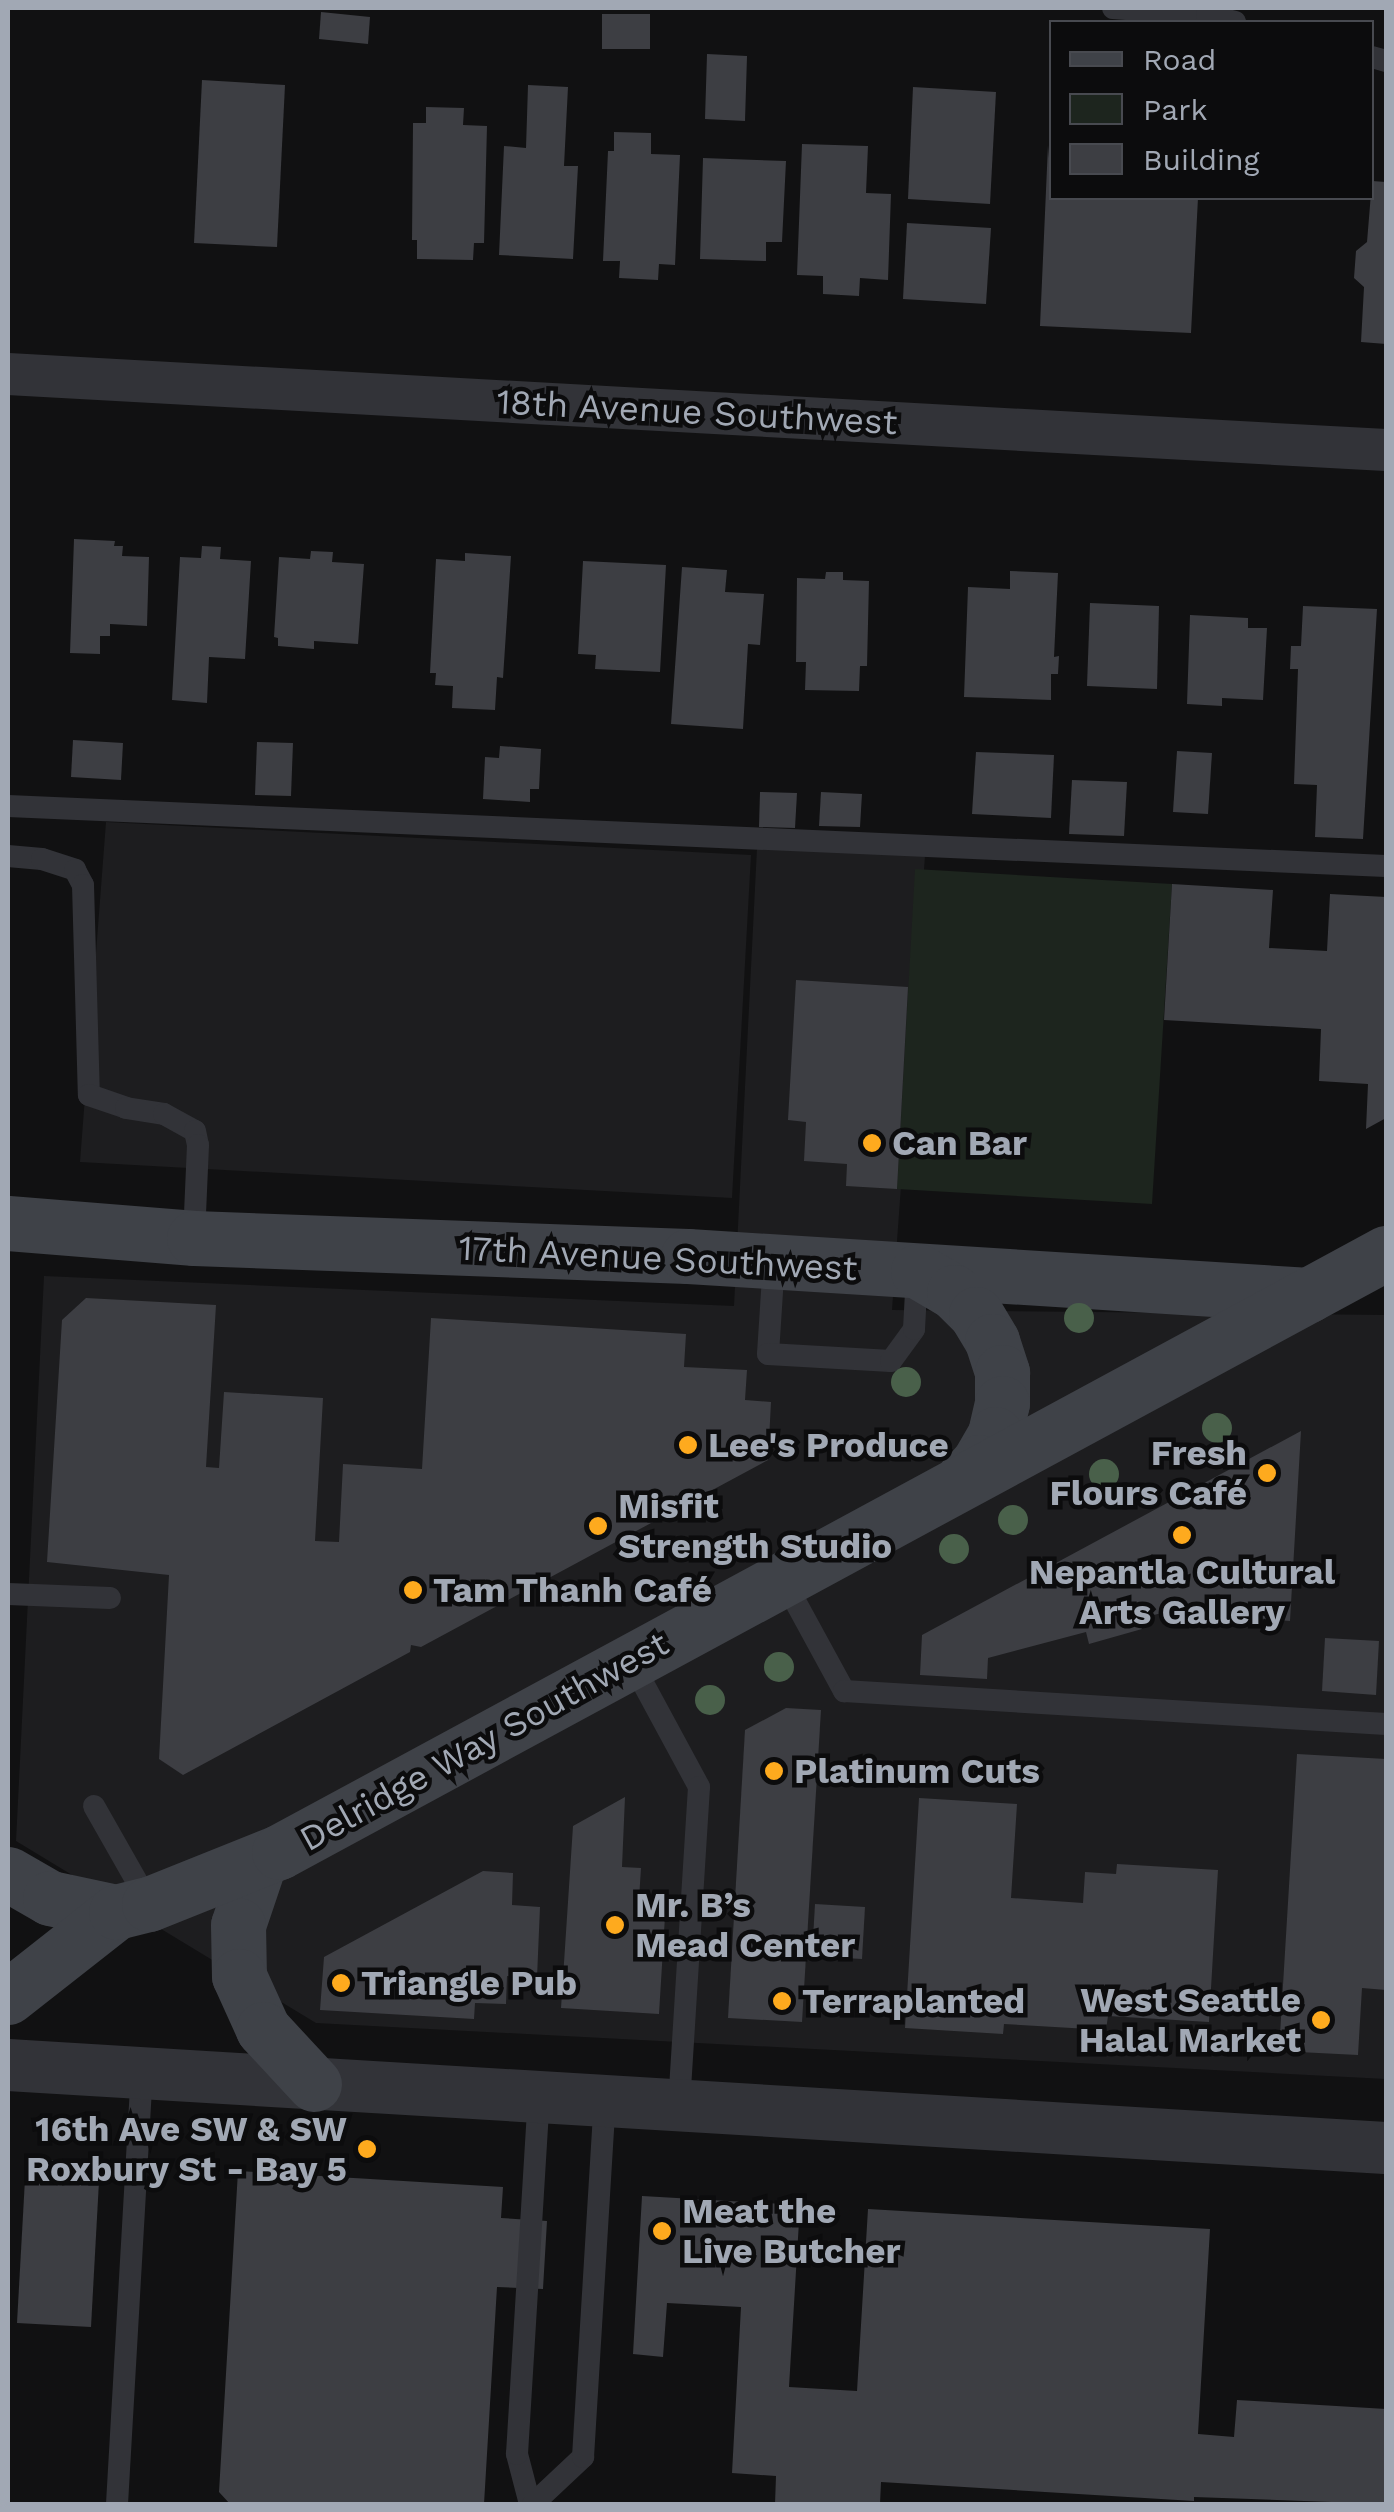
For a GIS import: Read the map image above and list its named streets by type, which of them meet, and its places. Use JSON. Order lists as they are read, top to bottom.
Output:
{
  "streets": {
    "main road": ["17th Avenue Southwest", "Delridge Way Southwest"],
    "street": ["18th Avenue Southwest"]
  },
  "crossings": [
    ["17th Avenue Southwest", "Delridge Way Southwest"]
  ],
  "places": [
    "Can Bar",
    "Lee's Produce",
    "Fresh Flours Café",
    "Misfit Strength Studio",
    "Nepantla Cultural Arts Gallery",
    "Tam Thanh Café",
    "Platinum Cuts",
    "Mr. B’s Mead Center",
    "Triangle Pub",
    "Terraplanted",
    "West Seattle Halal Market",
    "16th Ave SW & SW Roxbury St - Bay 5",
    "Meat the Live Butcher"
  ],
  "legend": ["Road", "Park", "Building"]
}
